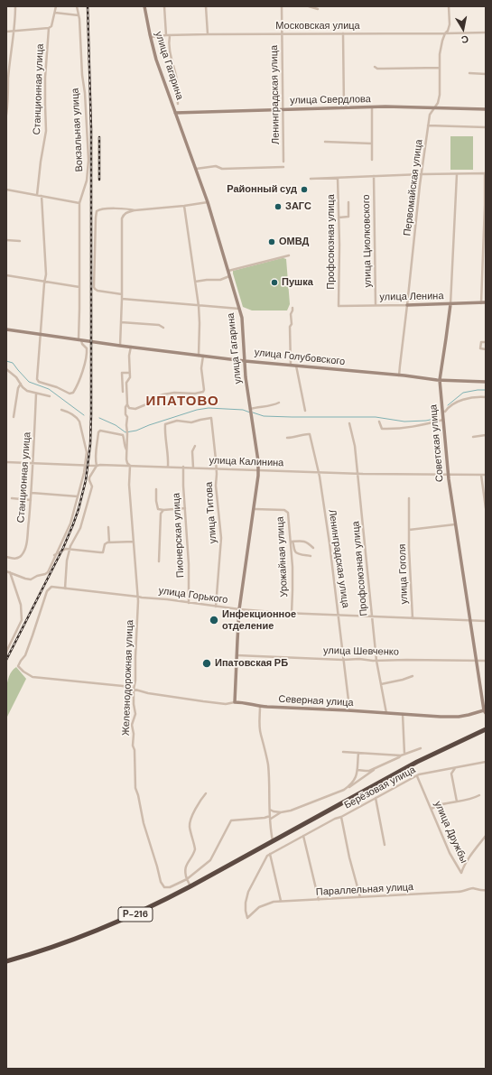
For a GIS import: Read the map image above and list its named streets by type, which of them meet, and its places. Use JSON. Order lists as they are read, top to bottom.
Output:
{
  "streets": {
    "highway": ["Р-216"],
    "street": [
      "Московская улица",
      "улица Гагарина",
      "Станционная улица",
      "Ленинградская улица",
      "улица Свердлова",
      "Вокзальная улица",
      "Первомайская улица",
      "улица Циолковского",
      "Профсоюзная улица",
      "улица Ленина",
      "улица Голубовского",
      "Советская улица",
      "улица Калинина",
      "улица Титова",
      "Пионерская улица",
      "Урожайная улица",
      "улица Гоголя",
      "улица Горького",
      "улица Шевченко",
      "Железнодорожная улица",
      "Северная улица",
      "Берёзовая улица",
      "улица Дружбы",
      "Параллельная улица"
    ]
  },
  "crossings": [
    ["Московская улица", "улица Гагарина"],
    ["Московская улица", "Ленинградская улица"],
    ["Московская улица", "Первомайская улица"],
    ["улица Гагарина", "улица Свердлова"],
    ["улица Гагарина", "улица Голубовского"],
    ["улица Гагарина", "улица Калинина"],
    ["улица Гагарина", "Урожайная улица"],
    ["улица Гагарина", "улица Горького"],
    ["улица Гагарина", "улица Шевченко"],
    ["улица Гагарина", "Северная улица"],
    ["Станционная улица", "улица Калинина"],
    ["Ленинградская улица", "улица Свердлова"],
    ["Ленинградская улица", "улица Калинина"],
    ["Ленинградская улица", "улица Горького"],
    ["Ленинградская улица", "улица Шевченко"],
    ["Ленинградская улица", "Северная улица"],
    ["улица Свердлова", "Первомайская улица"],
    ["Вокзальная улица", "улица Голубовского"],
    ["Первомайская улица", "улица Ленина"],
    ["Первомайская улица", "улица Голубовского"],
    ["улица Циолковского", "улица Ленина"],
    ["Профсоюзная улица", "улица Ленина"],
    ["Профсоюзная улица", "улица Калинина"],
    ["Профсоюзная улица", "улица Горького"],
    ["Профсоюзная улица", "улица Шевченко"],
    ["Профсоюзная улица", "Северная улица"],
    ["улица Ленина", "Советская улица"],
    ["улица Голубовского", "Советская улица"],
    ["Советская улица", "улица Калинина"],
    ["Советская улица", "улица Гоголя"],
    ["Советская улица", "улица Горького"],
    ["Советская улица", "улица Шевченко"],
    ["Советская улица", "Северная улица"],
    ["улица Калинина", "улица Титова"],
    ["улица Калинина", "Пионерская улица"],
    ["улица Калинина", "Железнодорожная улица"],
    ["улица Титова", "улица Горького"],
    ["Пионерская улица", "улица Горького"],
    ["Урожайная улица", "улица Горького"],
    ["улица Гоголя", "улица Горького"],
    ["улица Горького", "Железнодорожная улица"],
    ["улица Горького", "Северная улица"],
    ["Железнодорожная улица", "Северная улица"],
    ["Берёзовая улица", "улица Дружбы"],
    ["Берёзовая улица", "Параллельная улица"]
  ],
  "districts": ["ИПАТОВО"],
  "places": [
    "Районный суд",
    "ЗАГС",
    "ОМВД",
    "Пушка",
    "Инфекционное отделение",
    "Ипатовская РБ"
  ],
  "north": "bottom"
}
